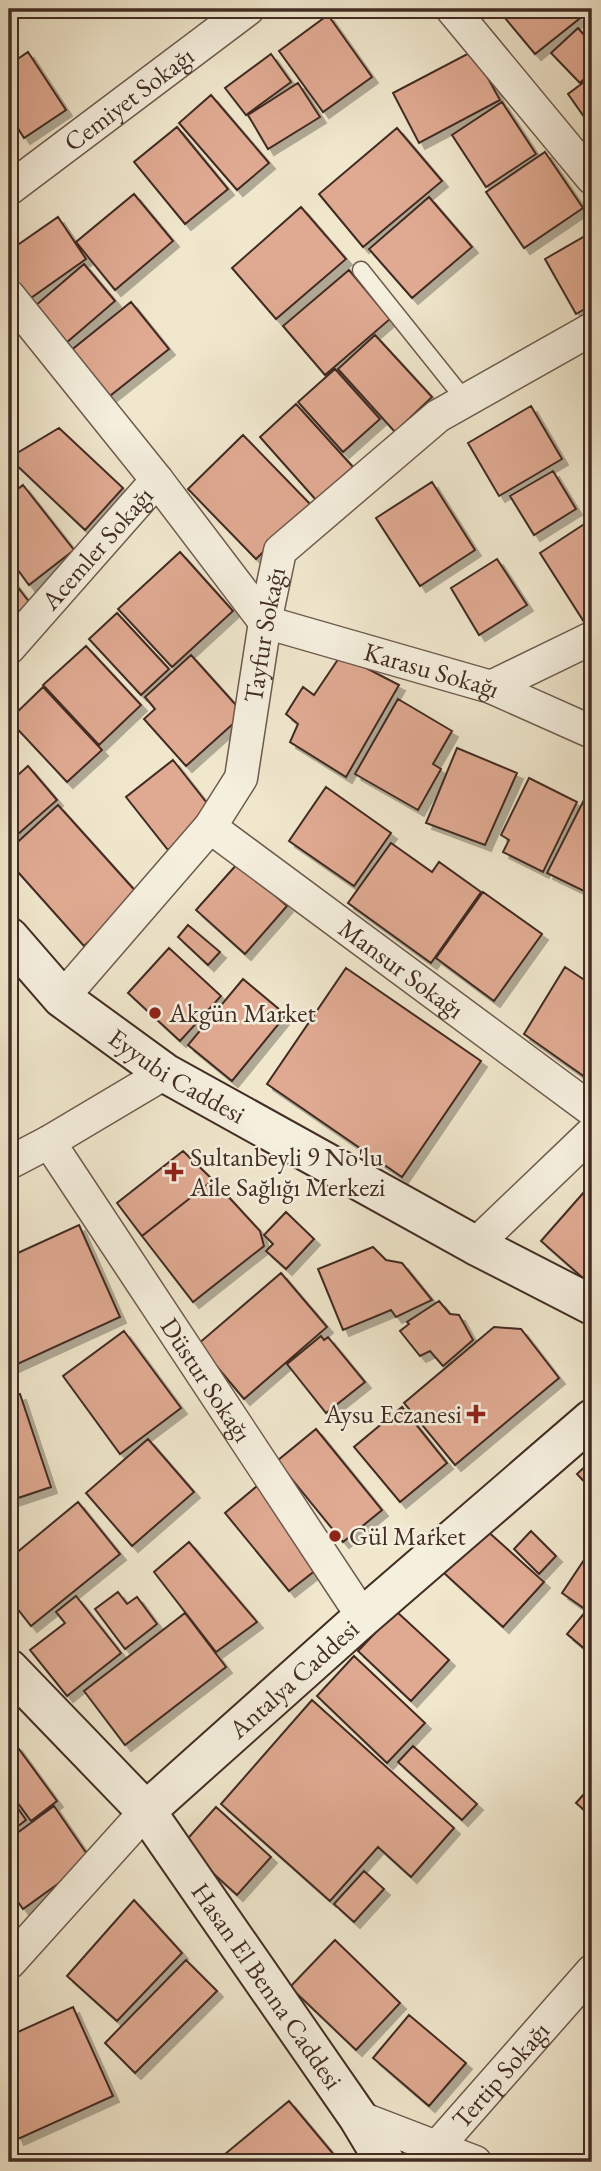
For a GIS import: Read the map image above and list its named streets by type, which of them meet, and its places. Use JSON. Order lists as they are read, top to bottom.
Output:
{
  "streets": {
    "street": [
      "Cemiyet Sokağı",
      "Acemler Sokağı",
      "Tayfur Sokağı",
      "Karasu Sokağı",
      "Mansur Sokağı",
      "Eyyubi Caddesi",
      "Düstur Sokağı",
      "Antalya Caddesi",
      "Hasan El Benna Caddesi",
      "Tertip Sokağı"
    ]
  },
  "crossings": [
    ["Tayfur Sokağı", "Karasu Sokağı"],
    ["Tayfur Sokağı", "Mansur Sokağı"],
    ["Tayfur Sokağı", "Eyyubi Caddesi"],
    ["Düstur Sokağı", "Antalya Caddesi"],
    ["Antalya Caddesi", "Hasan El Benna Caddesi"]
  ],
  "places": {
    "other": ["Akgün Market", "Gül Market"],
    "health": ["Sultanbeyli 9 No'lu Aile Sağlığı Merkezi", "Aysu Eczanesi"]
  }
}
